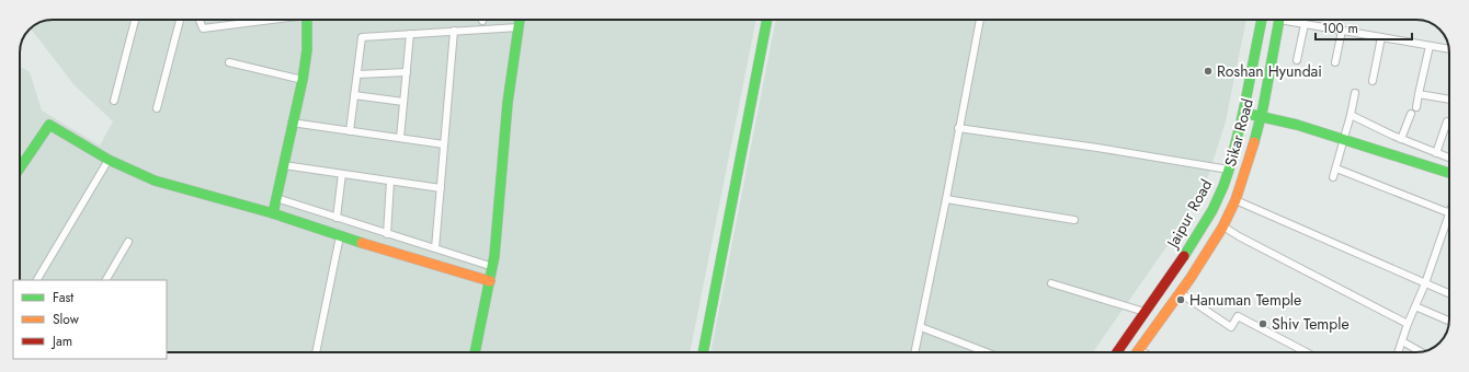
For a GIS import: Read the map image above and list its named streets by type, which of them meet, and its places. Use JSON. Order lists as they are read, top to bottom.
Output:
{
  "streets": {
    "street": ["Sikar Road", "Jaipur Road"]
  },
  "places": ["Roshan Hyundai", "Hanuman Temple", "Shiv Temple"],
  "legend": ["Fast", "Slow", "Jam"],
  "scale_bar": "100 m"
}
